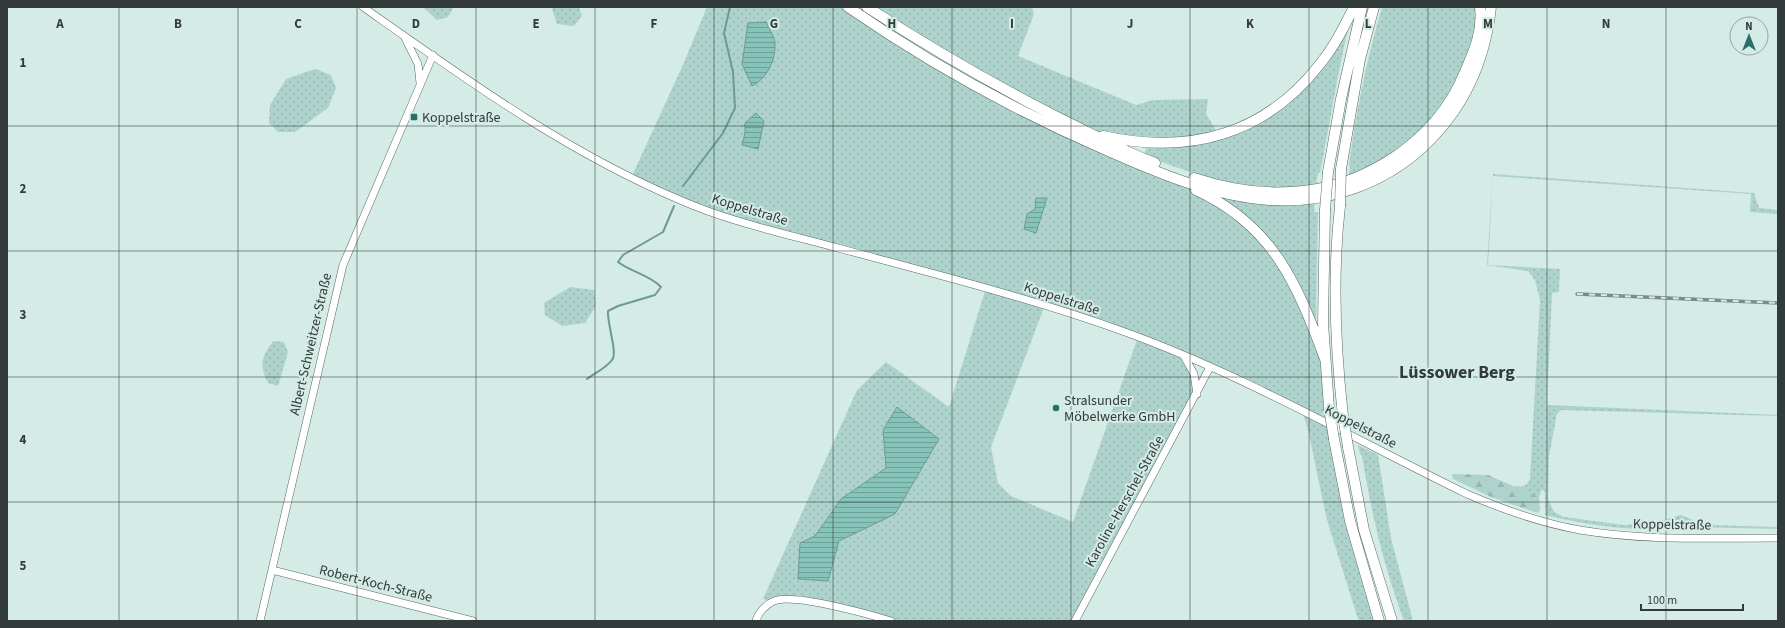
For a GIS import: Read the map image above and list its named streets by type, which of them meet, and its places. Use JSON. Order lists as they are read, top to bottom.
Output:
{
  "streets": {
    "street": [
      "Koppelstraße",
      "Albert-Schweitzer-Straße",
      "Karoline-Herschel-Straße",
      "Robert-Koch-Straße"
    ]
  },
  "crossings": [
    ["Koppelstraße", "Albert-Schweitzer-Straße"],
    ["Koppelstraße", "Karoline-Herschel-Straße"],
    ["Albert-Schweitzer-Straße", "Robert-Koch-Straße"]
  ],
  "districts": ["Lüssower Berg"],
  "places": {
    "transit": ["Koppelstraße"],
    "other": ["Stralsunder Möbelwerke GmbH"]
  },
  "scale_bar": "100 m",
  "north": "top",
  "grid": {
    "columns": [
      "A",
      "B",
      "C",
      "D",
      "E",
      "F",
      "G",
      "H",
      "I",
      "J",
      "K",
      "L",
      "M",
      "N"
    ],
    "rows": [
      "1",
      "2",
      "3",
      "4",
      "5"
    ]
  }
}
